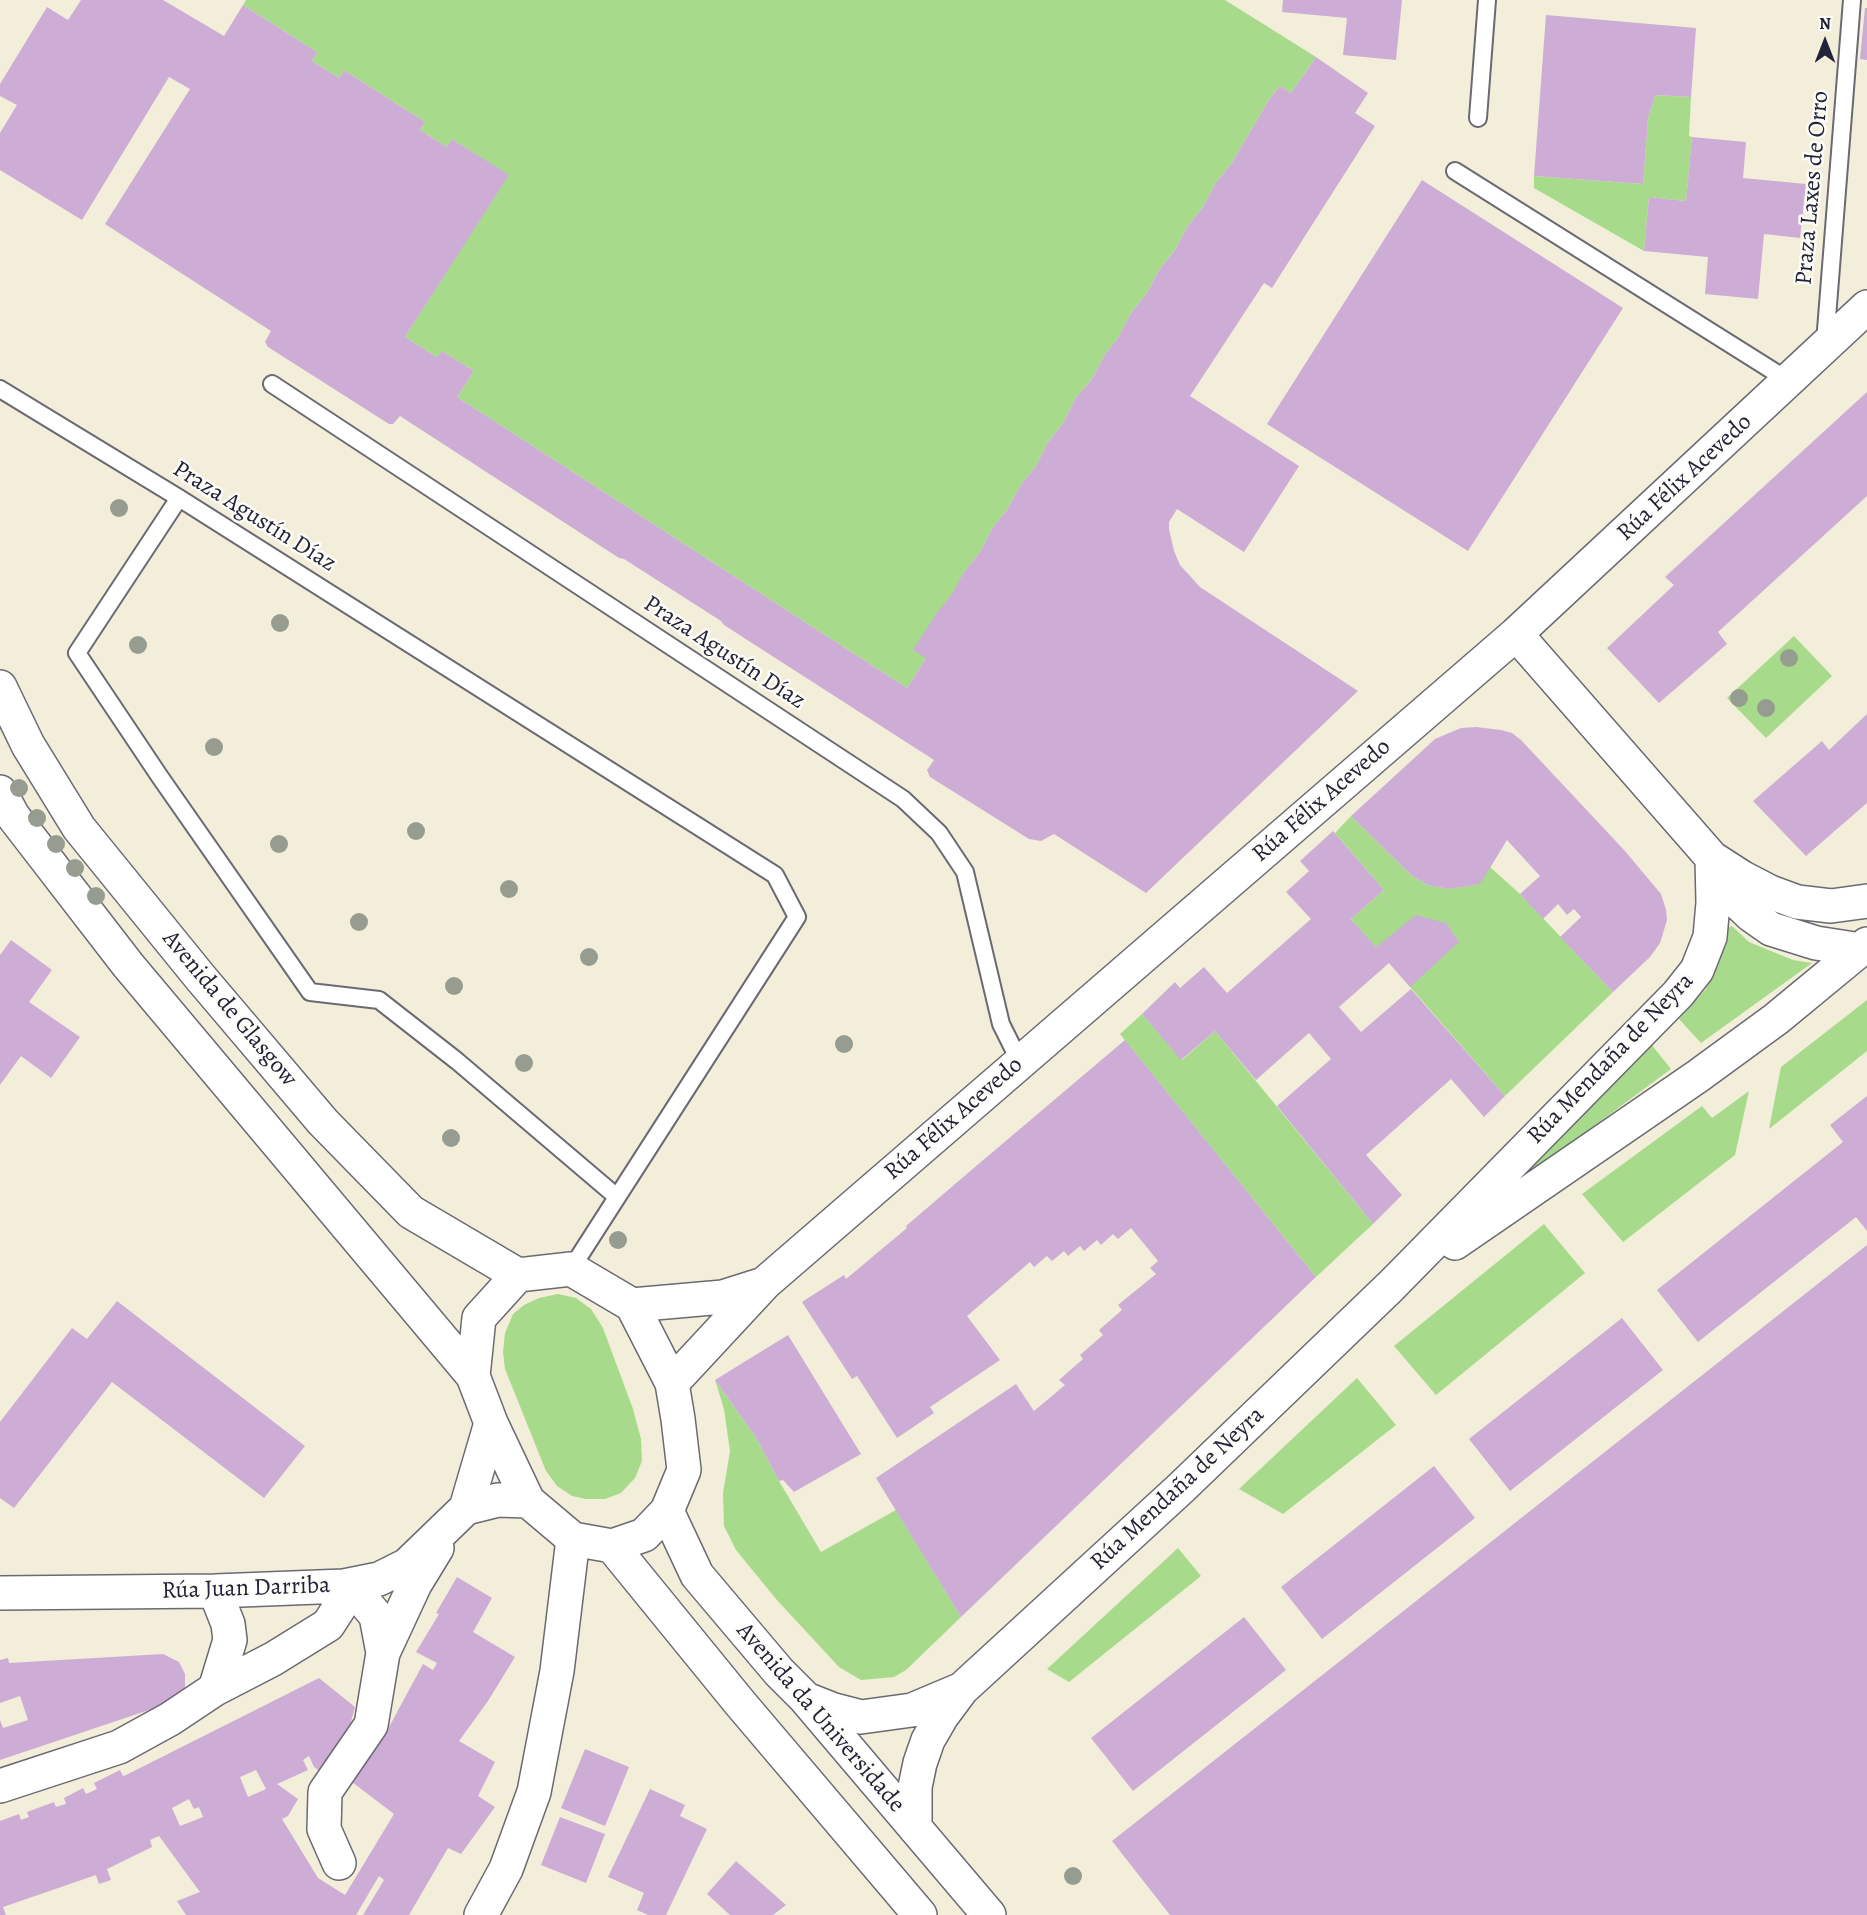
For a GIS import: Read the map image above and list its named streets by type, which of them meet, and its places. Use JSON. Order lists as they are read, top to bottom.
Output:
{
  "streets": {
    "street": [
      "Rúa Félix Acevedo",
      "Avenida de Glasgow",
      "Rúa Mendaña de Neyra",
      "Rúa Juan Darriba",
      "Avenida da Universidade"
    ],
    "lane": ["Praza Laxes de Orro", "Praza Agustín Díaz"]
  },
  "crossings": [
    ["Praza Laxes de Orro", "Rúa Félix Acevedo"],
    ["Rúa Félix Acevedo", "Praza Agustín Díaz"],
    ["Rúa Mendaña de Neyra", "Avenida da Universidade"]
  ],
  "north": "top"
}
